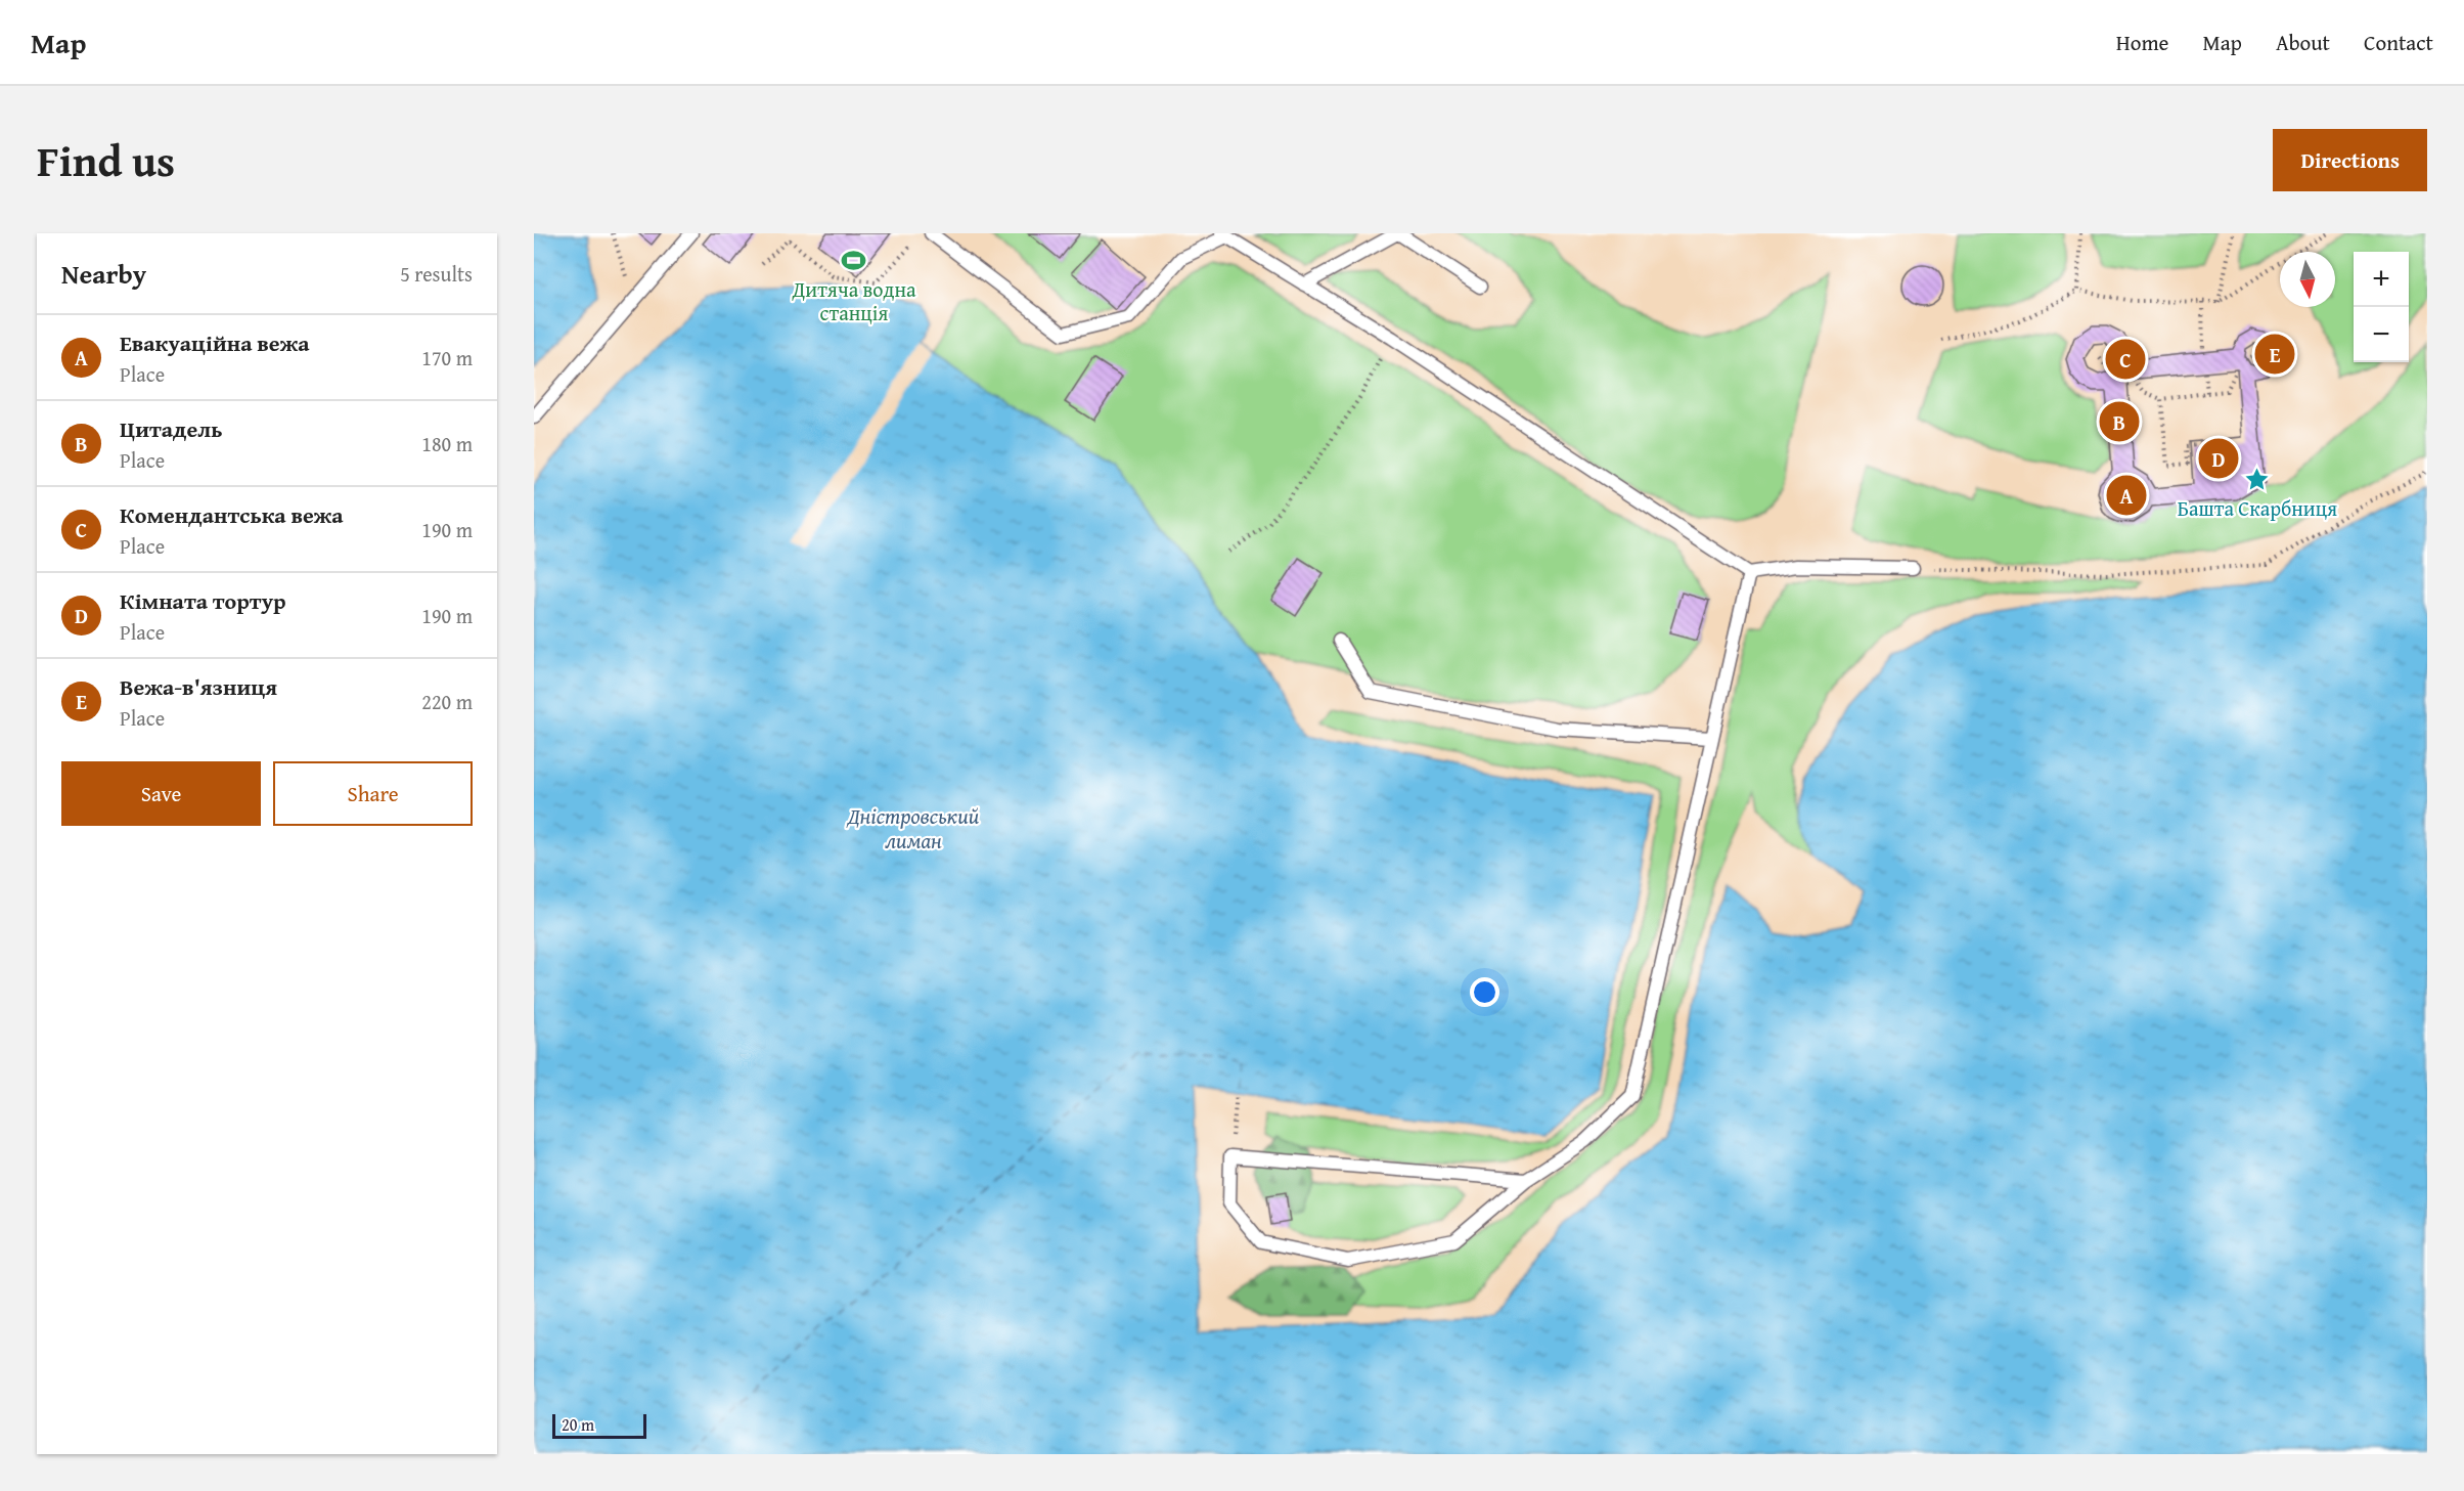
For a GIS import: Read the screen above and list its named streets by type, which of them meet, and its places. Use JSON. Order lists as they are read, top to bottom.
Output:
{
  "water": ["Дністровський лиман"],
  "places": {
    "sports": ["Дитяча водна станція"],
    "place": ["Башта Скарбниця"]
  },
  "scale_bar": "20 m",
  "north": "bottom",
  "page": {
    "header": "Map",
    "nav": [
      "Home",
      "Map",
      "About",
      "Contact"
    ],
    "title": "Find us",
    "buttons": [
      "Directions",
      ["Save", "Share"]
    ],
    "heading": ["Nearby", "5 results"],
    "map_buttons": ["+", "−"],
    "list": [
      {
        "mark": "A",
        "name": "Евакуаційна вежа",
        "note": "Place",
        "value": "170 m"
      },
      {
        "mark": "B",
        "name": "Цитадель",
        "note": "Place",
        "value": "180 m"
      },
      {
        "mark": "C",
        "name": "Комендантська вежа",
        "note": "Place",
        "value": "190 m"
      },
      {
        "mark": "D",
        "name": "Кімната тортур",
        "note": "Place",
        "value": "190 m"
      },
      {
        "mark": "E",
        "name": "Вежа-в'язниця",
        "note": "Place",
        "value": "220 m"
      }
    ],
    "pins": [
      "E",
      "C",
      "B",
      "D",
      "A"
    ],
    "scale": "20 m"
  }
}
